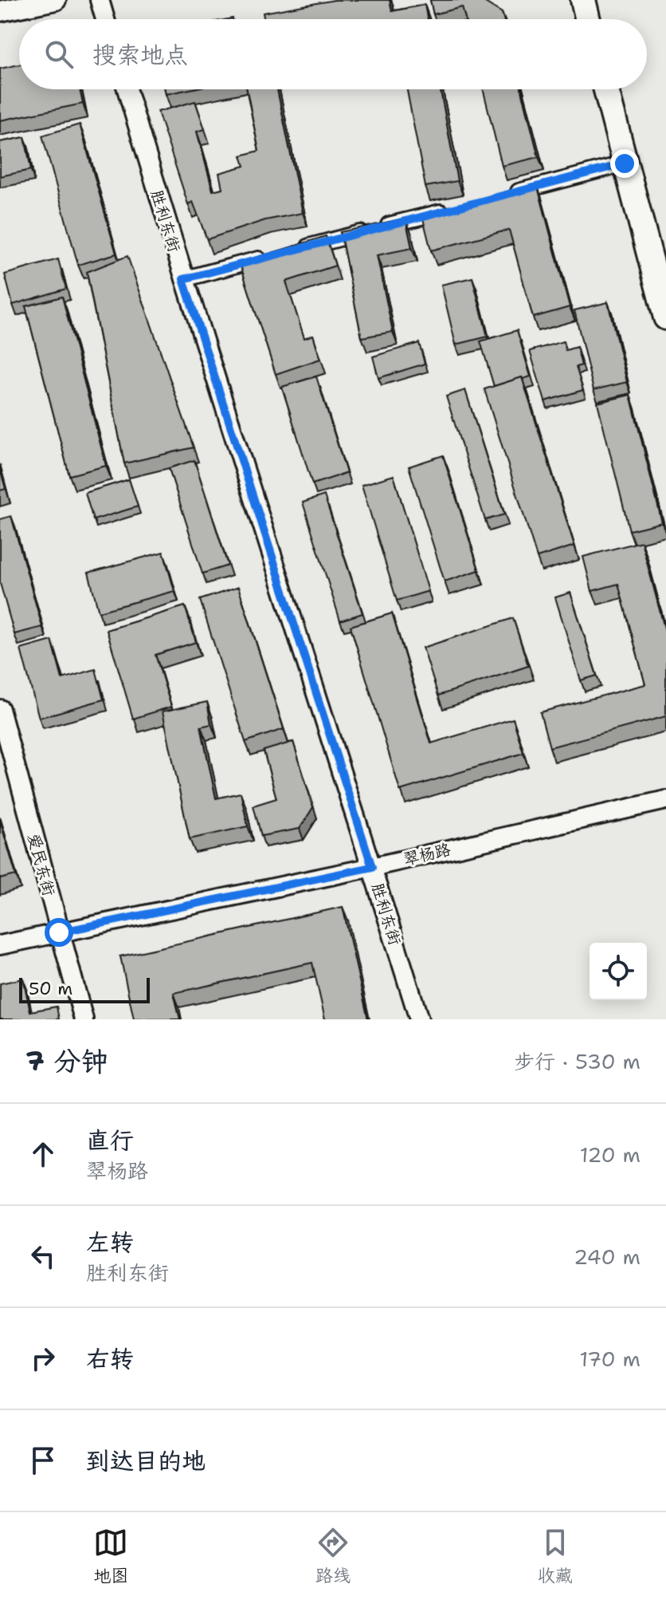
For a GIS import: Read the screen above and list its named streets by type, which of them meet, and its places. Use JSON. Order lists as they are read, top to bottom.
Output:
{
  "streets": {
    "street": ["胜利东街", "翠杨路", "爱民东街"]
  },
  "crossings": [
    ["胜利东街", "翠杨路"],
    ["翠杨路", "爱民东街"]
  ],
  "scale_bar": "50 m",
  "page": {
    "search": "搜索地点",
    "scale": "50 m",
    "heading": ["7 分钟", "步行 · 530 m"],
    "list": [
      ["直行", "翠杨路", "120 m"],
      ["左转", "胜利东街", "240 m"],
      ["右转", "170 m"],
      "到达目的地"
    ],
    "nav": ["地图", "路线", "收藏"]
  }
}
